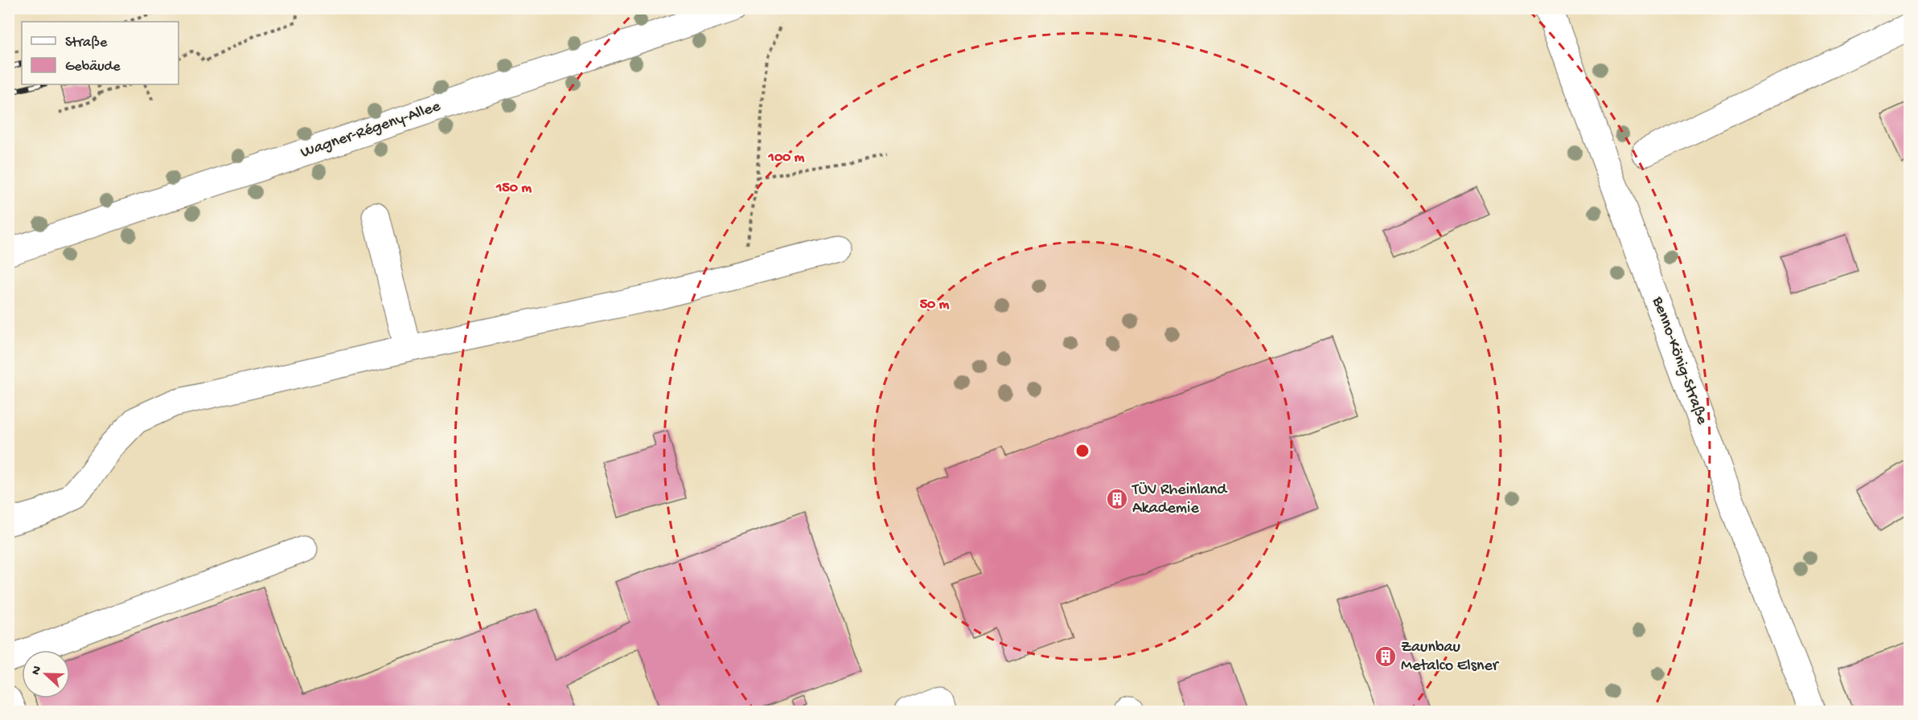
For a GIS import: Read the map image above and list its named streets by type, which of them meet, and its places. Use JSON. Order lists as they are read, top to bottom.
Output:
{
  "streets": {
    "street": ["Wagner-Régeny-Allee", "Benno-König-Straße"]
  },
  "places": {
    "building": ["TÜV Rheinland Akademie", "Zaunbau Metalco Elsner"]
  },
  "legend": ["Straße", "Gebäude"],
  "north": "left",
  "rings": ["100 m", "150 m", "50 m"]
}
